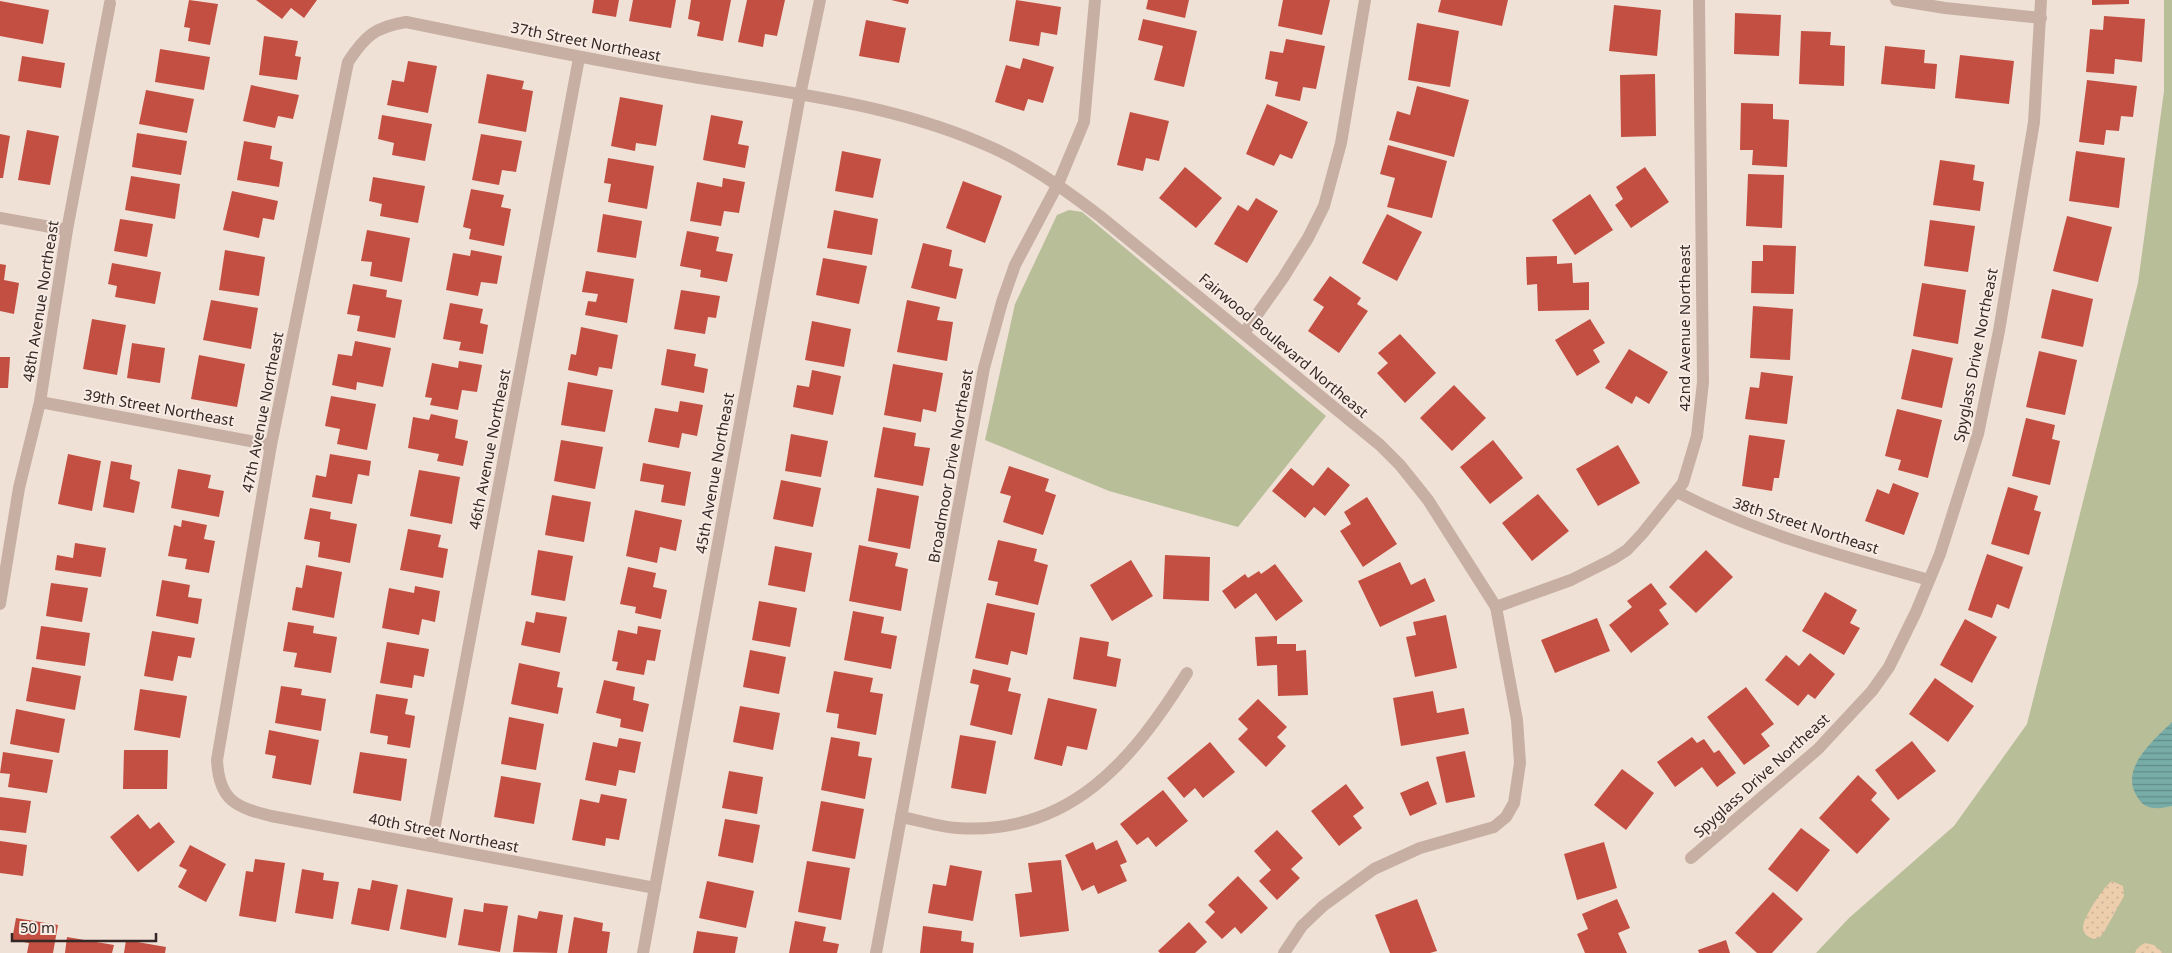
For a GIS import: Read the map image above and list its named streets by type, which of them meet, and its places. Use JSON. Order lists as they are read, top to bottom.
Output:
{
  "streets": {
    "street": [
      "37th Street Northeast",
      "48th Avenue Northeast",
      "42nd Avenue Northeast",
      "Fairwood Boulevard Northeast",
      "Spyglass Drive Northeast",
      "39th Street Northeast",
      "47th Avenue Northeast",
      "46th Avenue Northeast",
      "Broadmoor Drive Northeast",
      "45th Avenue Northeast",
      "38th Street Northeast",
      "40th Street Northeast"
    ]
  },
  "crossings": [
    ["37th Street Northeast", "Fairwood Boulevard Northeast"],
    ["37th Street Northeast", "47th Avenue Northeast"],
    ["37th Street Northeast", "46th Avenue Northeast"],
    ["37th Street Northeast", "45th Avenue Northeast"],
    ["48th Avenue Northeast", "39th Street Northeast"],
    ["42nd Avenue Northeast", "Fairwood Boulevard Northeast"],
    ["42nd Avenue Northeast", "38th Street Northeast"],
    ["Fairwood Boulevard Northeast", "Broadmoor Drive Northeast"],
    ["Fairwood Boulevard Northeast", "45th Avenue Northeast"],
    ["Spyglass Drive Northeast", "38th Street Northeast"],
    ["39th Street Northeast", "47th Avenue Northeast"],
    ["47th Avenue Northeast", "40th Street Northeast"],
    ["46th Avenue Northeast", "40th Street Northeast"],
    ["45th Avenue Northeast", "40th Street Northeast"]
  ],
  "scale_bar": "50 m"
}
